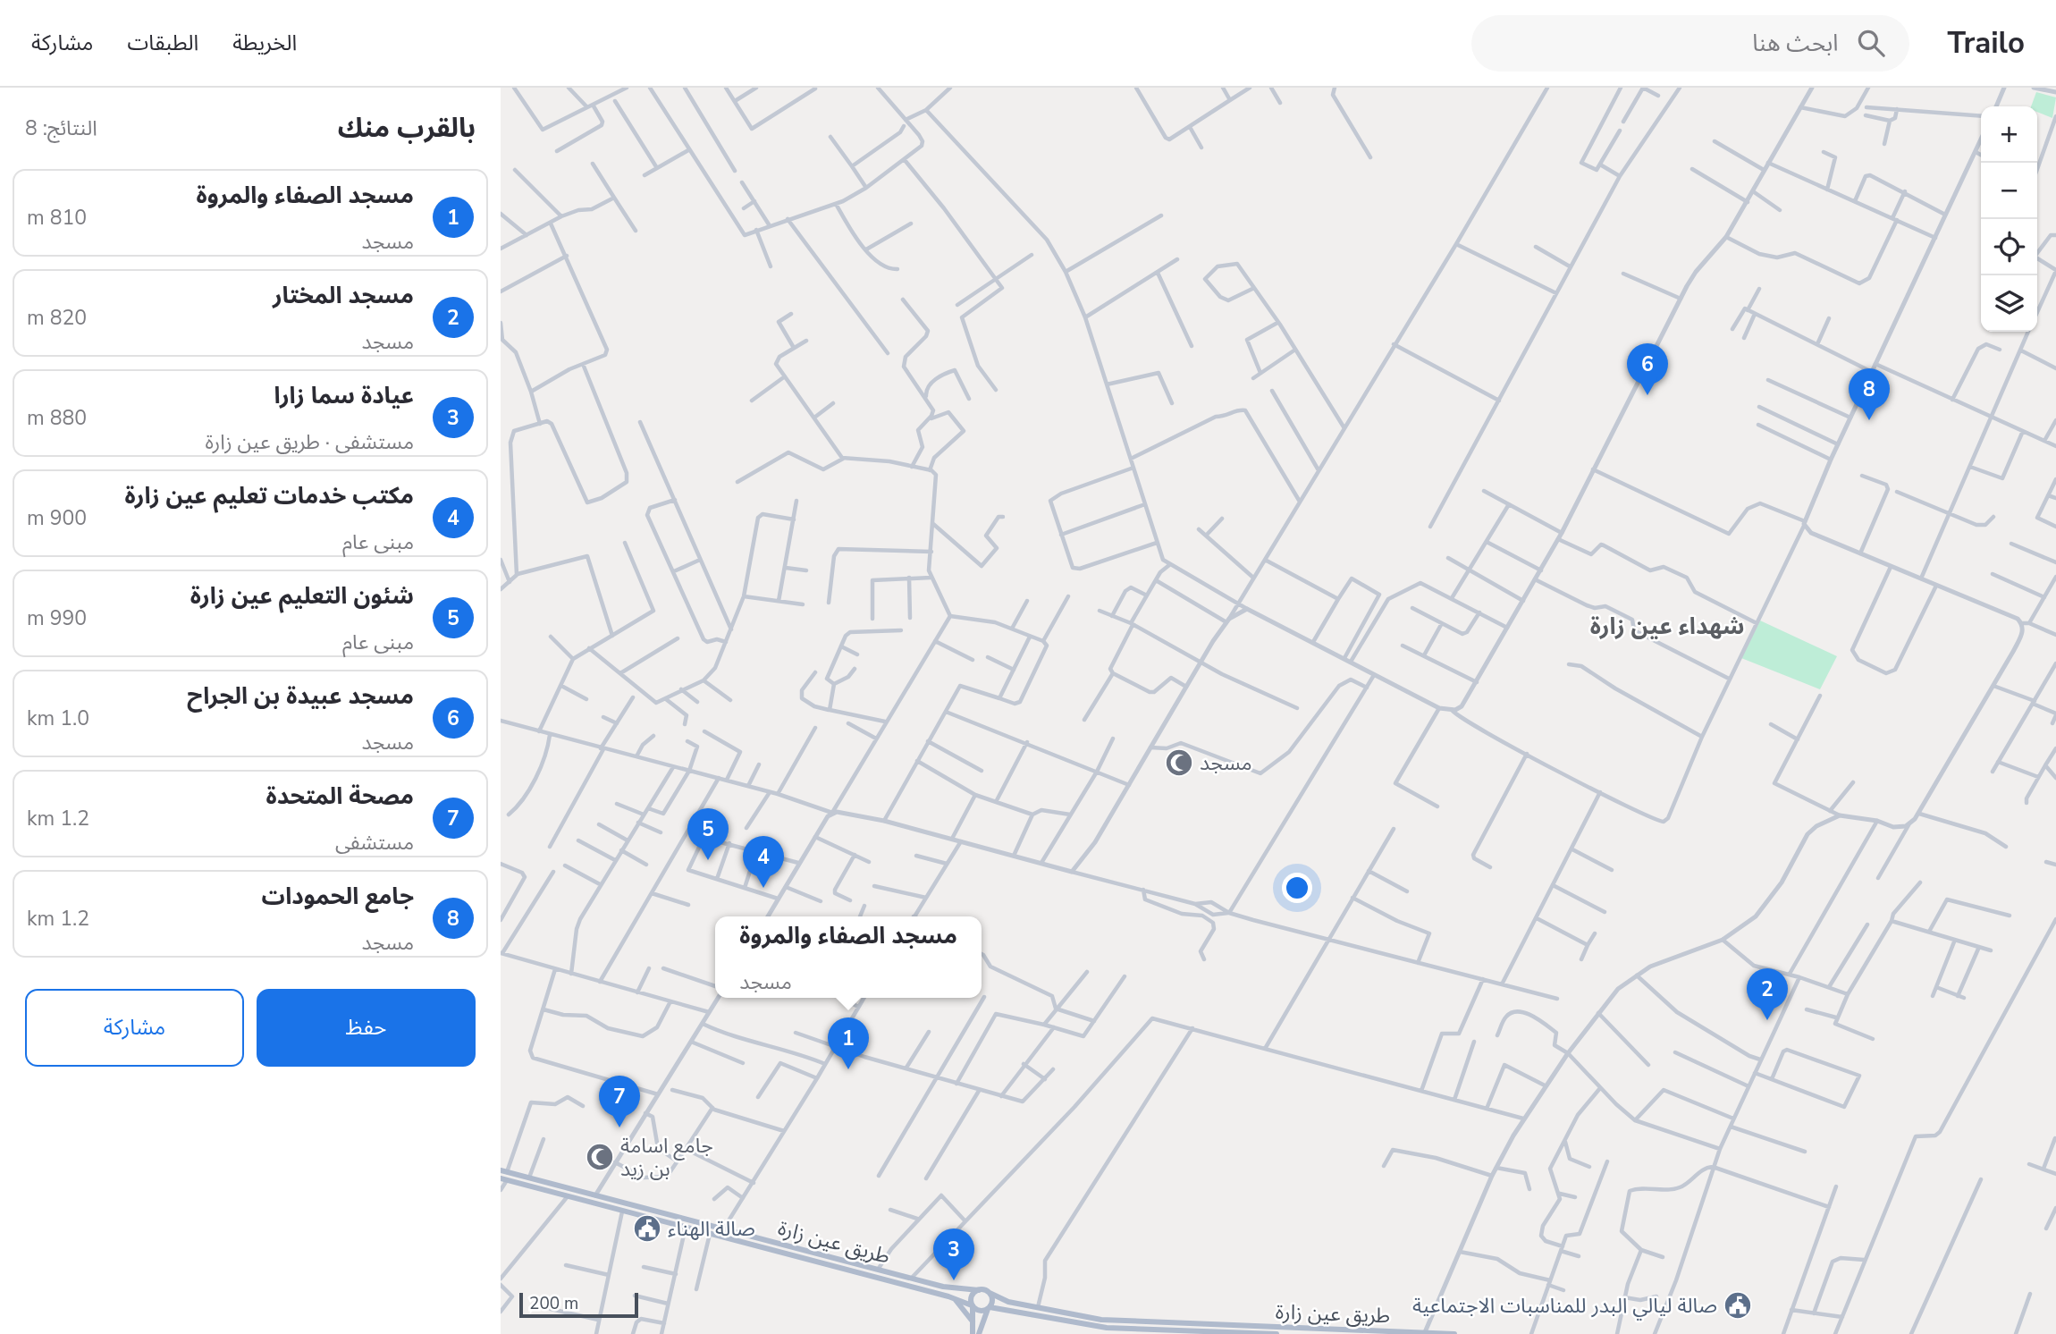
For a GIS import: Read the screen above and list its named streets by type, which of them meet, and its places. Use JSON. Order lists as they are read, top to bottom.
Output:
{
  "streets": {
    "main road": ["طريق عين زارة"]
  },
  "districts": ["شهداء عين زارة"],
  "places": {
    "mosque": ["مسجد", "جامع اسامة بن زيد"],
    "public building": ["صالة الهناء", "صالة ليالي البدر للمناسبات الاجتماعية"]
  },
  "scale_bar": "200 m",
  "page": {
    "header": "Trailo",
    "search": "ابحث هنا",
    "nav": ["الخريطة", "الطبقات", "مشاركة"],
    "heading": ["بالقرب منك", "النتائج: 8"],
    "map_buttons": ["+", "−"],
    "list": [
      {
        "mark": "1",
        "name": "مسجد الصفاء والمروة",
        "note": "مسجد",
        "value": "810 m"
      },
      {
        "mark": "2",
        "name": "مسجد المختار",
        "note": "مسجد",
        "value": "820 m"
      },
      {
        "mark": "3",
        "name": "عيادة سما زارا",
        "note": "مستشفى · طريق عين زارة",
        "value": "880 m"
      },
      {
        "mark": "4",
        "name": "مكتب خدمات تعليم عين زارة",
        "note": "مبنى عام",
        "value": "900 m"
      },
      {
        "mark": "5",
        "name": "شئون التعليم عين زارة",
        "note": "مبنى عام",
        "value": "990 m"
      },
      {
        "mark": "6",
        "name": "مسجد عبيدة بن الجراح",
        "note": "مسجد",
        "value": "1.0 km"
      },
      {
        "mark": "7",
        "name": "مصحة المتحدة",
        "note": "مستشفى",
        "value": "1.2 km"
      },
      {
        "mark": "8",
        "name": "جامع الحمودات",
        "note": "مسجد",
        "value": "1.2 km"
      }
    ],
    "pins": [
      "6",
      "8",
      "5",
      "4",
      "2",
      "1",
      "7",
      "3"
    ],
    "popup": ["مسجد الصفاء والمروة", "مسجد"],
    "buttons": ["حفظ", "مشاركة"],
    "scale": "200 m"
  }
}
